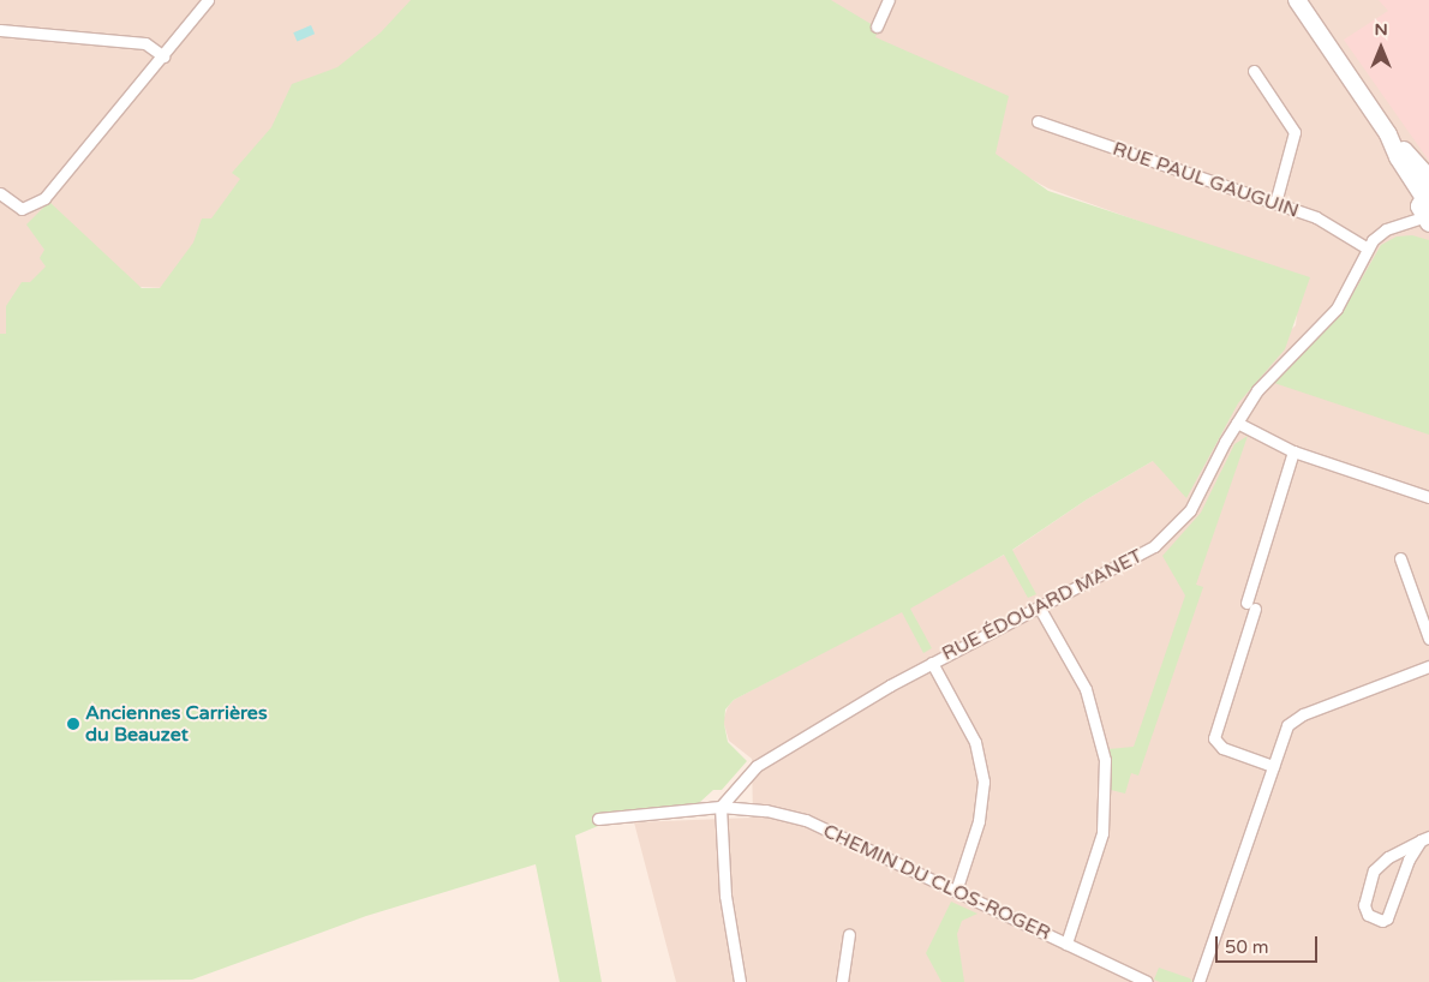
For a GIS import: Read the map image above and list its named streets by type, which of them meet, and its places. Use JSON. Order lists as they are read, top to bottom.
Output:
{
  "streets": {
    "street": ["RUE PAUL GAUGUIN", "RUE ÉDOUARD MANET", "CHEMIN DU CLOS-ROGER"]
  },
  "crossings": [
    ["RUE PAUL GAUGUIN", "RUE ÉDOUARD MANET"],
    ["RUE ÉDOUARD MANET", "CHEMIN DU CLOS-ROGER"]
  ],
  "places": ["Anciennes Carrières du Beauzet"],
  "scale_bar": "50 m",
  "north": "top"
}
